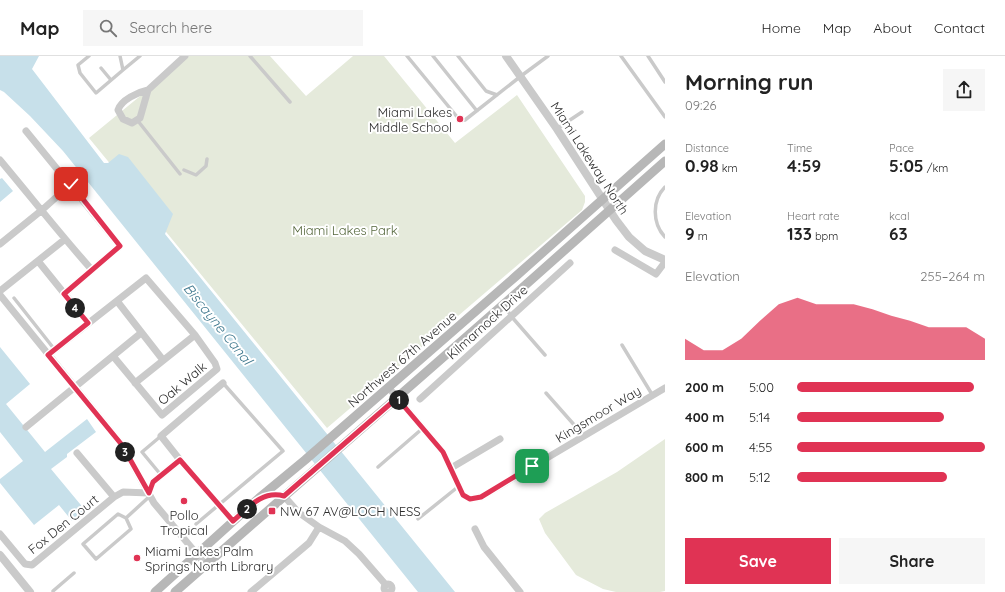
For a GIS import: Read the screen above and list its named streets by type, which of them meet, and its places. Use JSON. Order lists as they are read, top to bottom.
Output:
{
  "streets": {
    "main road": ["Northwest 67th Avenue"],
    "street": [
      "Miami Lakeway North",
      "Kilmarnock Drive",
      "Oak Walk",
      "Kingsmoor Way",
      "Fox Den Court"
    ]
  },
  "crossings": [
    ["Miami Lakeway North", "Northwest 67th Avenue"],
    ["Northwest 67th Avenue", "Kingsmoor Way"]
  ],
  "water": ["Biscayne Canal"],
  "parks": ["Miami Lakes Park"],
  "places": {
    "other": ["Miami Lakes Middle School", "Pollo Tropical", "Miami Lakes Palm Springs North Library"],
    "transit": ["NW 67 AV@LOCH NESS"]
  },
  "page": {
    "header": "Map",
    "search": "Search here",
    "nav": [
      "Home",
      "Map",
      "About",
      "Contact"
    ],
    "heading": ["Morning run", "09:26"],
    "stats": [
      ["Distance", "0.98 km"],
      ["Time", "4:59"],
      ["Pace", "5:05 /km"],
      ["Elevation", "9 m"],
      ["Heart rate", "133 bpm"],
      ["kcal", "63"]
    ],
    "chart": ["Elevation", "255–264 m"],
    "pins": [
      "4",
      "1",
      "3",
      "2"
    ],
    "list": [
      {
        "name": "200 m",
        "note": "5:00"
      },
      {
        "name": "400 m",
        "note": "5:14"
      },
      {
        "name": "600 m",
        "note": "4:55"
      },
      {
        "name": "800 m",
        "note": "5:12"
      }
    ],
    "buttons": ["Save", "Share"]
  }
}
